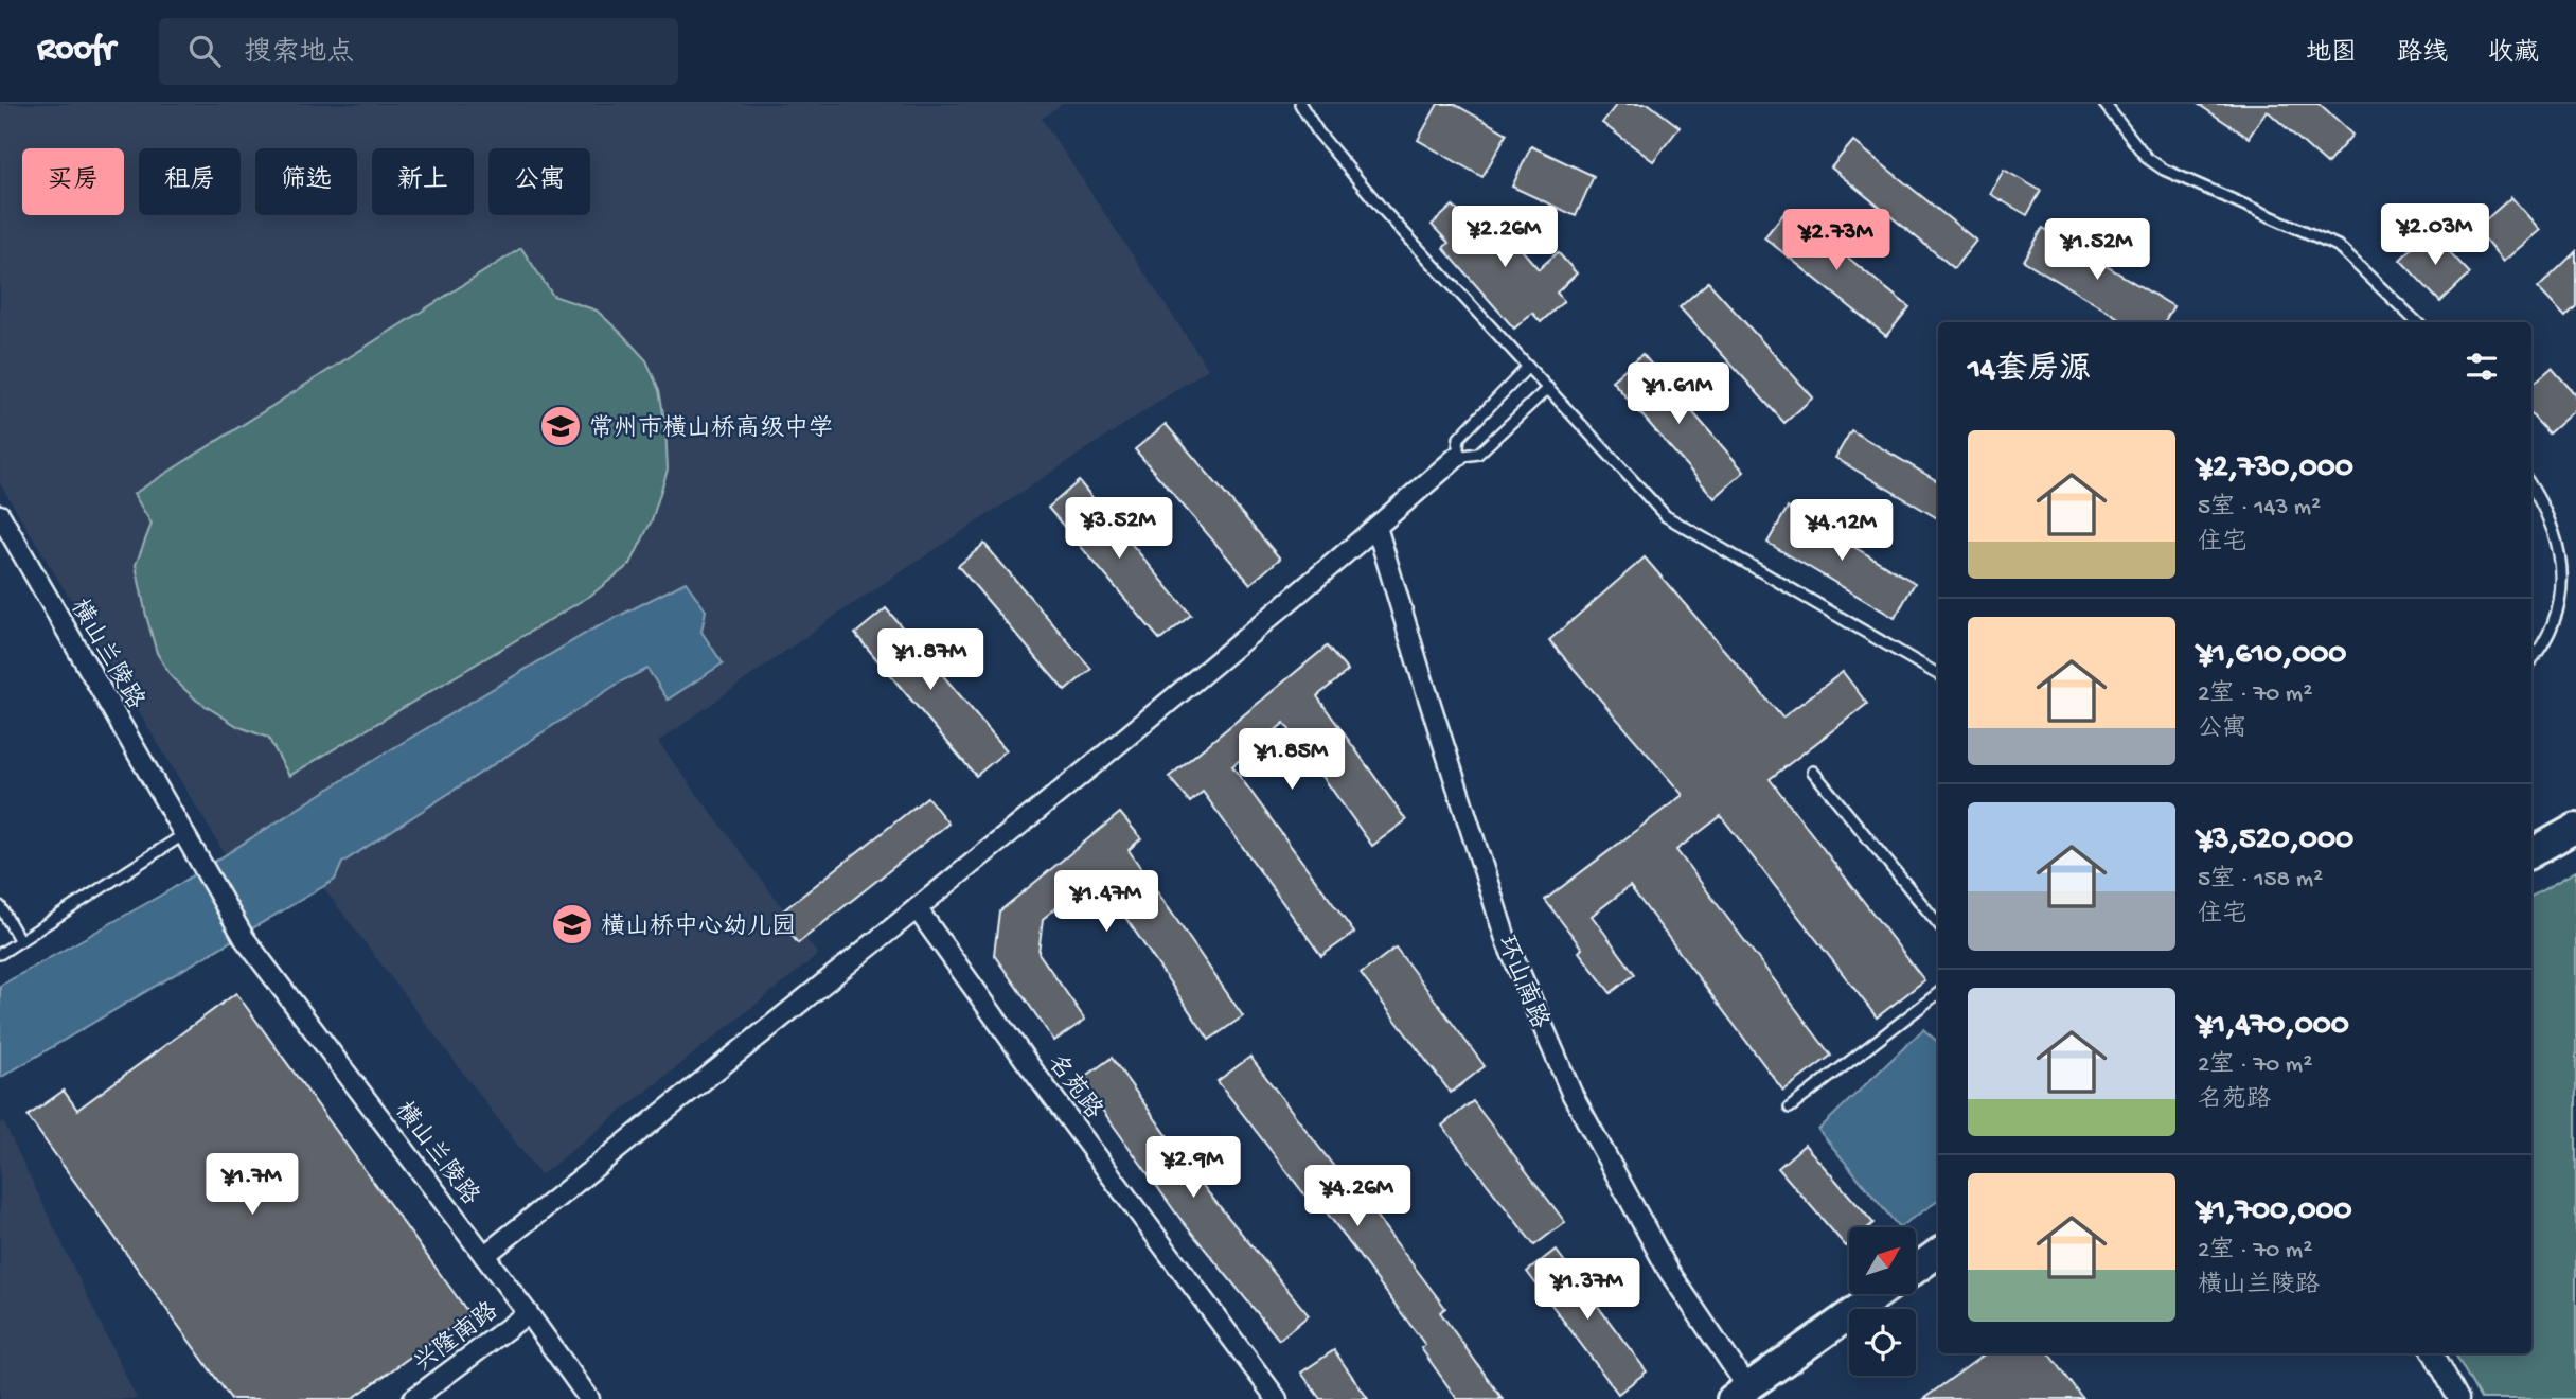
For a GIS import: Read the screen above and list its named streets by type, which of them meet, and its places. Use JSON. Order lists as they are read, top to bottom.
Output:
{
  "streets": {
    "street": [
      "横山兰陵路",
      "环山南路",
      "名苑路",
      "兴隆南路"
    ]
  },
  "crossings": [
    ["横山兰陵路", "兴隆南路"]
  ],
  "places": {
    "school or university": ["常州市横山桥高级中学", "横山桥中心幼儿园"]
  },
  "north": "top right",
  "page": {
    "header": "Roofr",
    "search": "搜索地点",
    "nav": ["地图", "路线", "收藏"],
    "chip": [
      "买房",
      "租房",
      "筛选",
      "新上",
      "公寓"
    ],
    "price": [
      "¥2.03M",
      "¥2.26M",
      "¥2.73M",
      "¥1.52M",
      "¥1.61M",
      "¥3.52M",
      "¥4.12M",
      "¥1.87M",
      "¥1.85M",
      "¥1.47M",
      "¥2.9M",
      "¥1.7M",
      "¥4.26M",
      "¥1.37M"
    ],
    "heading": "14套房源",
    "list": [
      {
        "name": "¥2,730,000",
        "note": "5室 · 143 m² · 住宅"
      },
      {
        "name": "¥1,610,000",
        "note": "2室 · 70 m² · 公寓"
      },
      {
        "name": "¥3,520,000",
        "note": "5室 · 158 m² · 住宅"
      },
      {
        "name": "¥1,470,000",
        "note": "2室 · 70 m² · 名苑路"
      },
      {
        "name": "¥1,700,000",
        "note": "2室 · 70 m² · 横山兰陵路"
      }
    ]
  }
}
